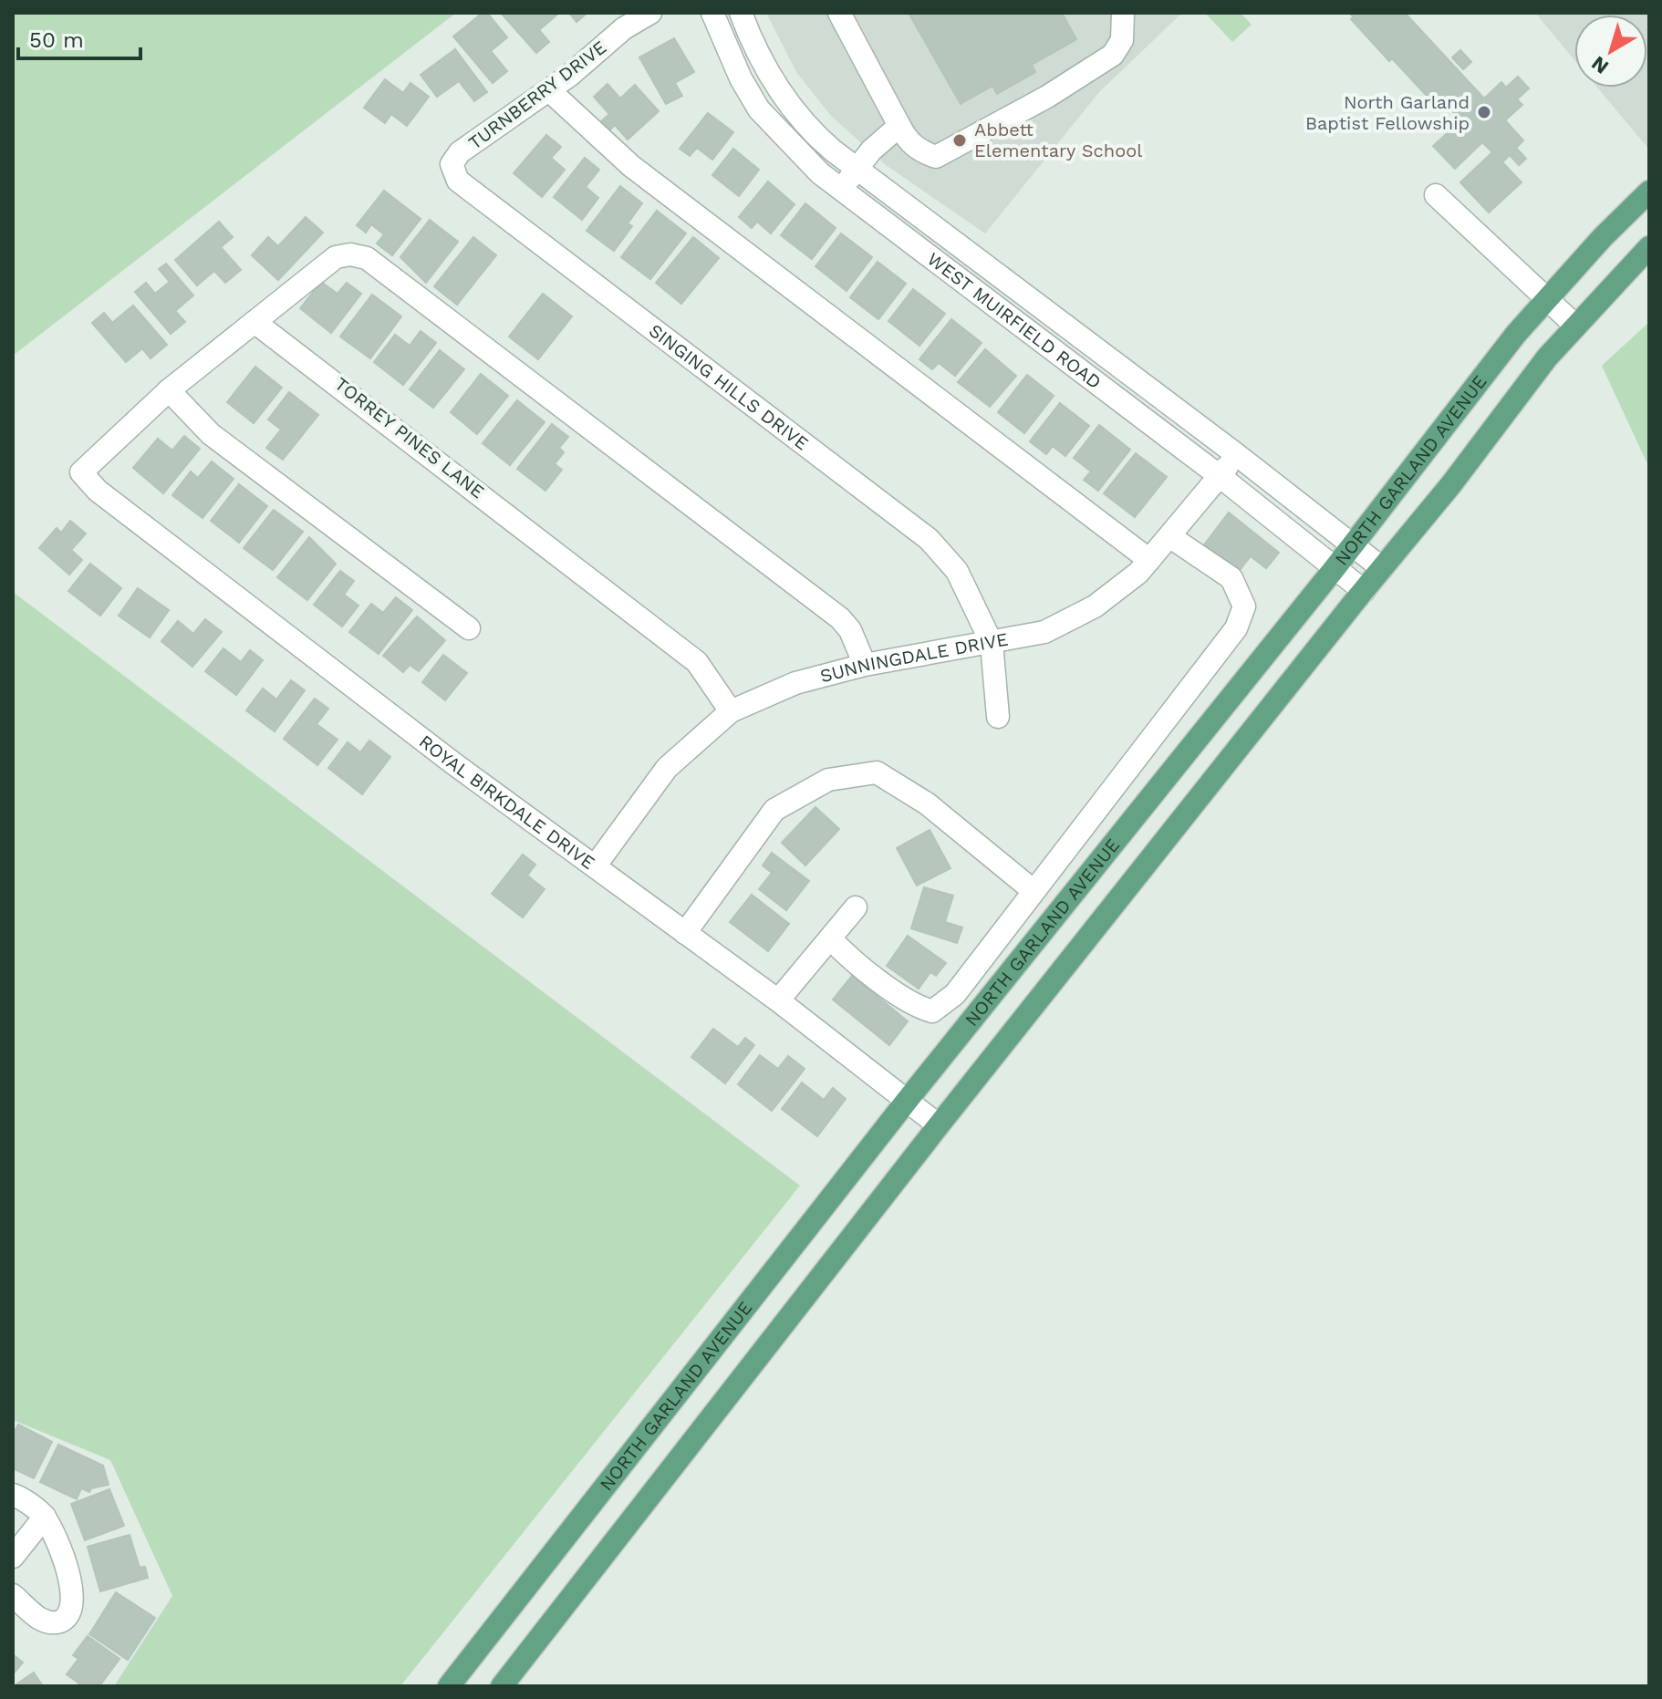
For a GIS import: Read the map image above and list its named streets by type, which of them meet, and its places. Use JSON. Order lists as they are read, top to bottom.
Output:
{
  "streets": {
    "main road": ["NORTH GARLAND AVENUE"],
    "street": [
      "TURNBERRY DRIVE",
      "WEST MUIRFIELD ROAD",
      "SINGING HILLS DRIVE",
      "TORREY PINES LANE",
      "SUNNINGDALE DRIVE",
      "ROYAL BIRKDALE DRIVE"
    ]
  },
  "crossings": [
    ["TURNBERRY DRIVE", "SINGING HILLS DRIVE"],
    ["WEST MUIRFIELD ROAD", "NORTH GARLAND AVENUE"],
    ["WEST MUIRFIELD ROAD", "SUNNINGDALE DRIVE"],
    ["SINGING HILLS DRIVE", "SUNNINGDALE DRIVE"],
    ["TORREY PINES LANE", "SUNNINGDALE DRIVE"],
    ["NORTH GARLAND AVENUE", "ROYAL BIRKDALE DRIVE"],
    ["SUNNINGDALE DRIVE", "ROYAL BIRKDALE DRIVE"]
  ],
  "places": ["North Garland Baptist Fellowship", "Abbett Elementary School"],
  "scale_bar": "50 m",
  "north": "bottom left"
}
